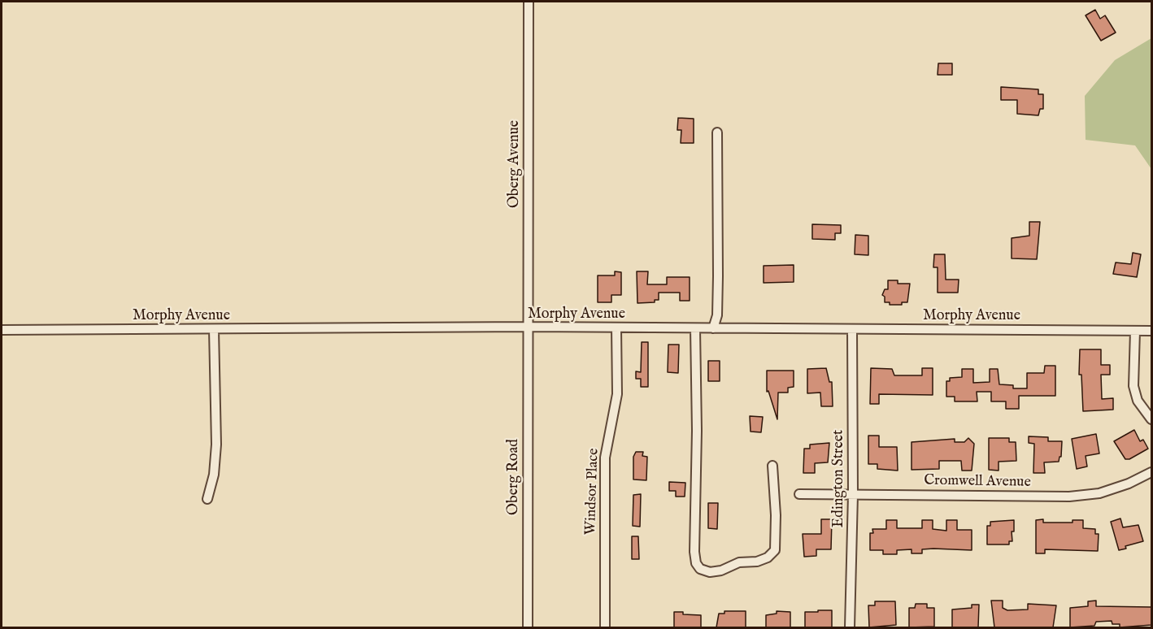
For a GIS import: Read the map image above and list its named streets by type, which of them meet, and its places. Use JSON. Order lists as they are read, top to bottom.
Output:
{
  "streets": {
    "street": [
      "Oberg Avenue",
      "Morphy Avenue",
      "Oberg Road",
      "Edington Street",
      "Cromwell Avenue",
      "Windsor Place"
    ]
  },
  "crossings": [
    ["Oberg Avenue", "Morphy Avenue"],
    ["Oberg Avenue", "Oberg Road"],
    ["Morphy Avenue", "Oberg Road"],
    ["Morphy Avenue", "Edington Street"],
    ["Morphy Avenue", "Windsor Place"],
    ["Edington Street", "Cromwell Avenue"]
  ]
}
